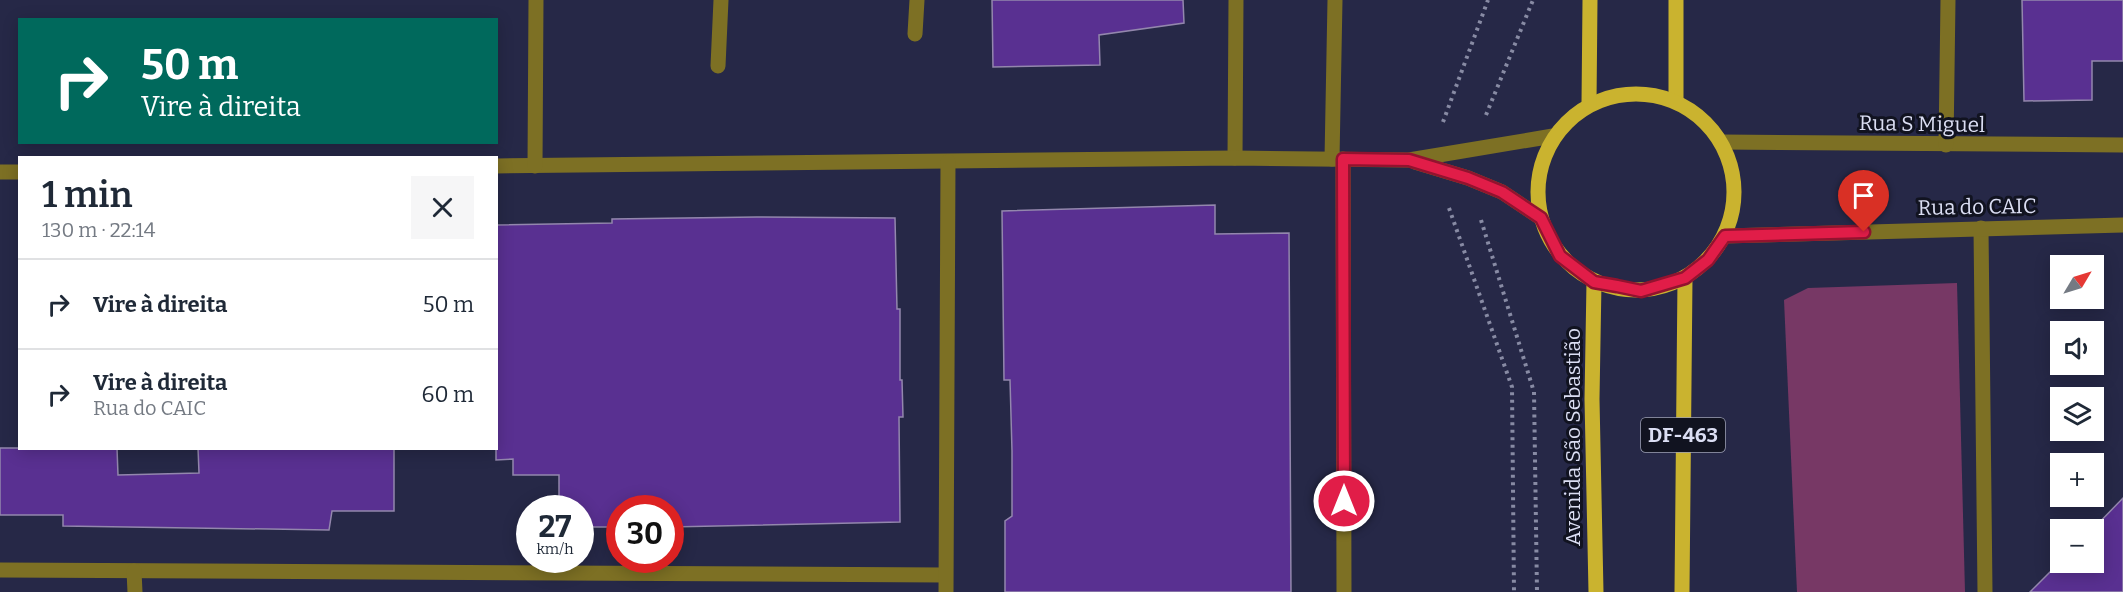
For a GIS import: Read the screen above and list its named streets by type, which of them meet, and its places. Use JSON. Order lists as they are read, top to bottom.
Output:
{
  "streets": {
    "main road": ["DF-463", "Avenida São Sebastião"],
    "street": ["Rua S Miguel", "Rua do CAIC"]
  },
  "crossings": [
    ["Rua S Miguel", "Rua do CAIC"],
    ["Rua S Miguel", "DF-463"],
    ["Rua S Miguel", "Avenida São Sebastião"],
    ["Rua do CAIC", "DF-463"],
    ["Rua do CAIC", "Avenida São Sebastião"],
    ["DF-463", "Avenida São Sebastião"]
  ],
  "north": "top right",
  "page": {
    "turn": ["50 m", "Vire à direita"],
    "heading": ["1 min", "130 m · 22:14"],
    "map_buttons": ["+", "−"],
    "list": [
      {
        "name": "Vire à direita",
        "value": "50 m"
      },
      {
        "name": "Vire à direita",
        "note": "Rua do CAIC",
        "value": "60 m"
      }
    ],
    "speed": "27 km/h",
    "limit": "30"
  }
}
